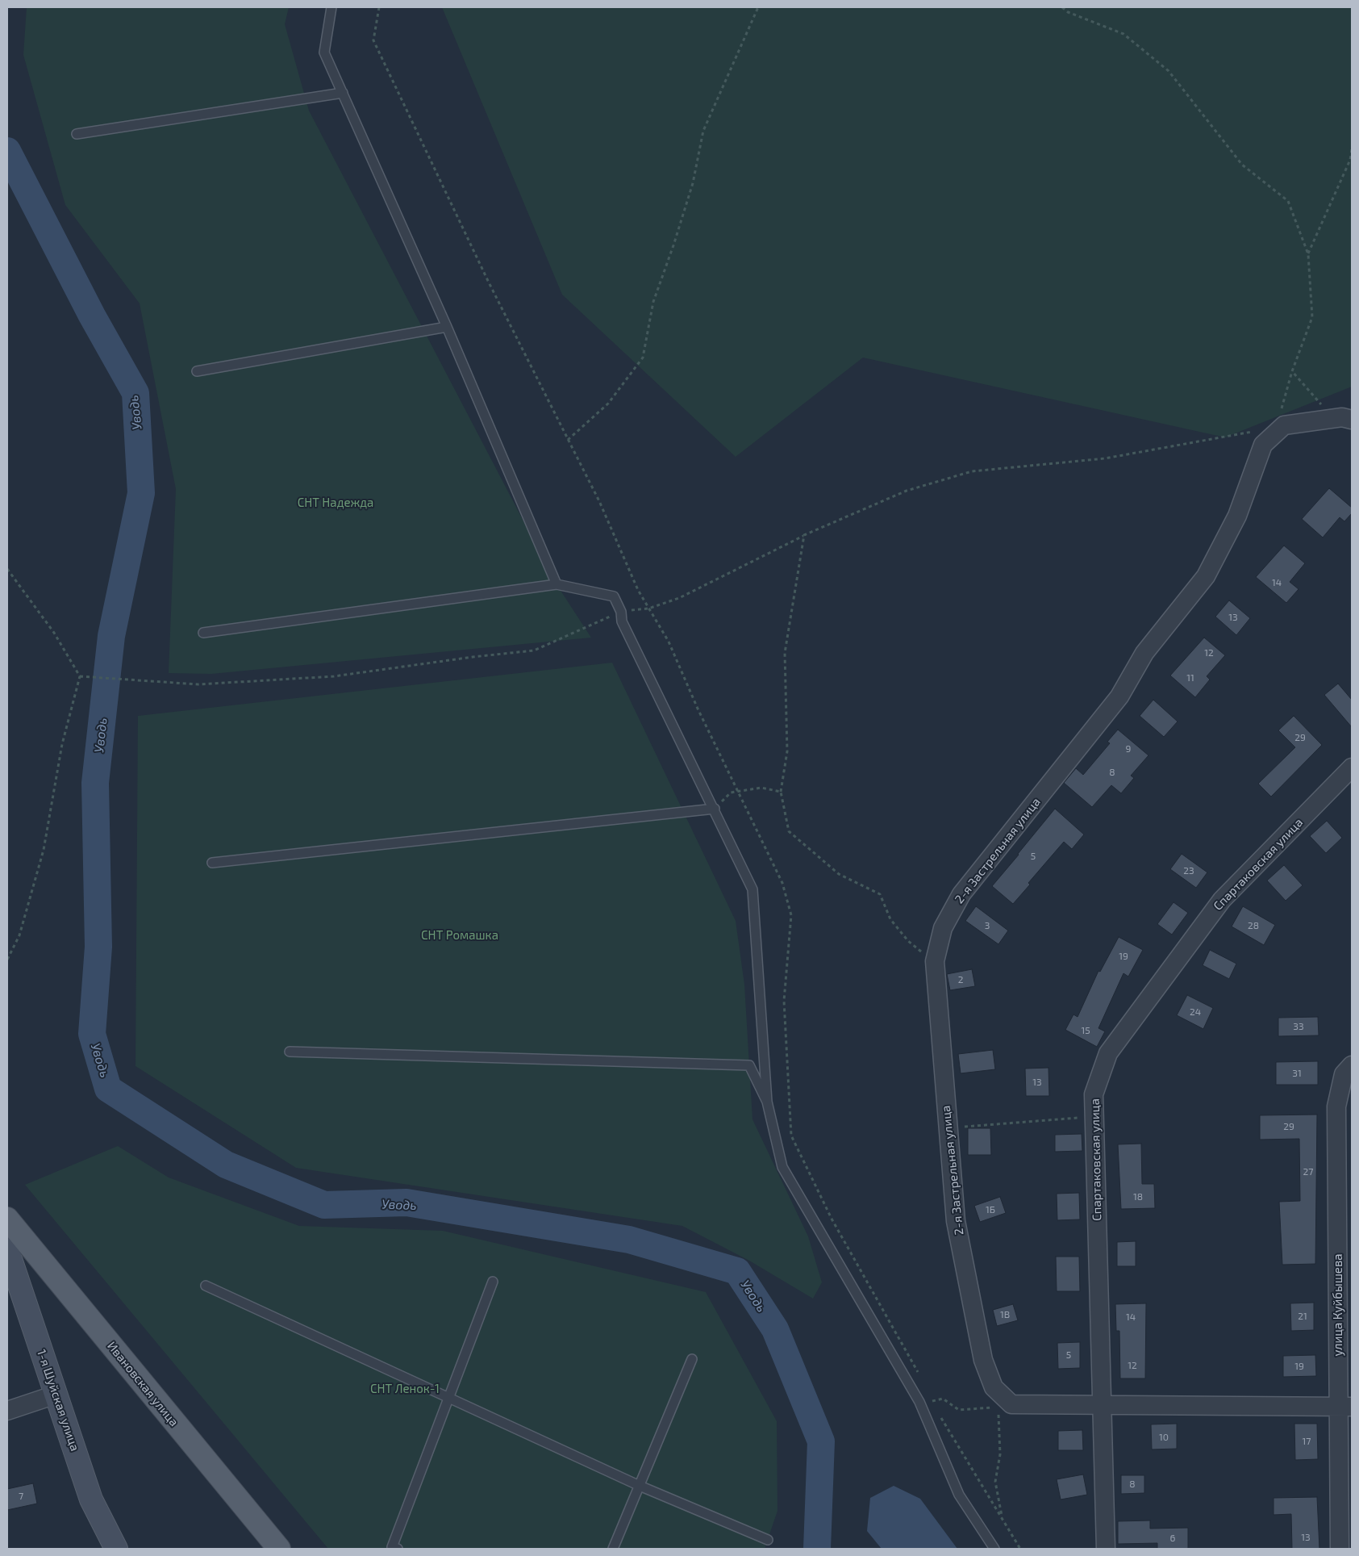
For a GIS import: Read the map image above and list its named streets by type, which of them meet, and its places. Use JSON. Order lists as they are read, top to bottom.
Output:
{
  "streets": {
    "main road": ["Ивановская улица"],
    "street": [
      "2-я Застрельная улица",
      "Спартаковская улица",
      "улица Куйбышева",
      "1-я Шуйская улица"
    ]
  },
  "crossings": [
    ["2-я Застрельная улица", "Спартаковская улица"]
  ],
  "water": ["Уводь"],
  "parks": ["СНТ Надежда", "СНТ Ромашка", "СНТ Ленок-1"],
  "house_numbers": [
    "14",
    "13",
    "12",
    "11",
    "29",
    "9",
    "8",
    "5",
    "23",
    "3",
    "28",
    "19",
    "2",
    "24",
    "33",
    "15",
    "31",
    "13",
    "29",
    "27",
    "18",
    "1Б",
    "1В",
    "21",
    "14",
    "5",
    "12",
    "19",
    "10",
    "17",
    "8",
    "7",
    "13",
    "6"
  ]
}
